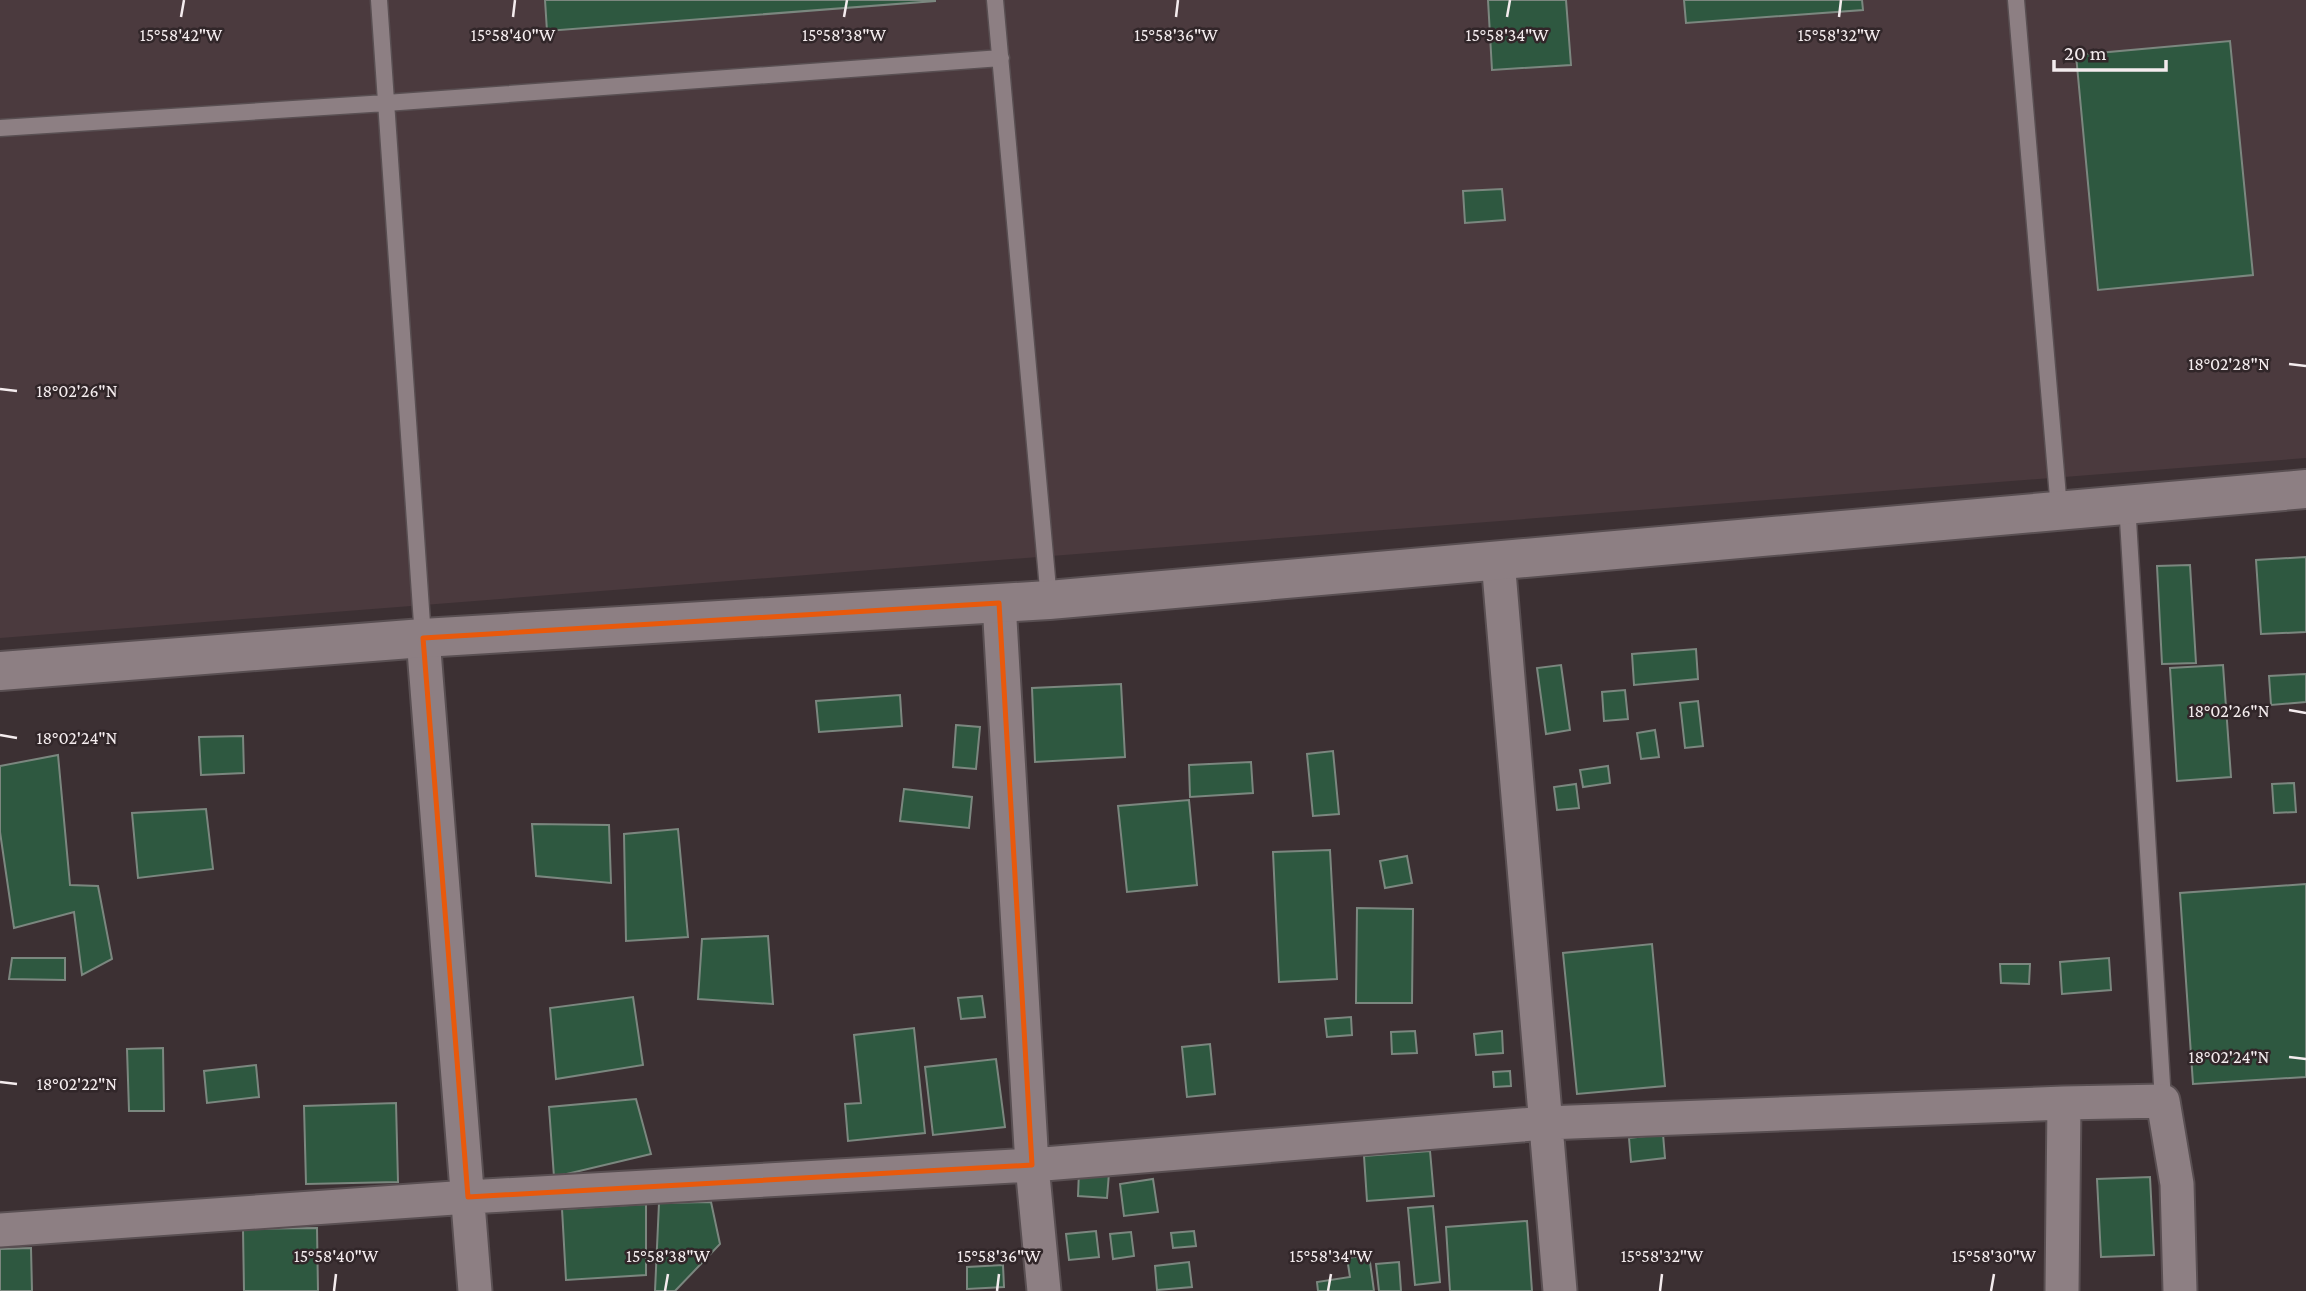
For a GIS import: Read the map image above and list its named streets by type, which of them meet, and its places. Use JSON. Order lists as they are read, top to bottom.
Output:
{
  "scale_bar": "20 m",
  "coordinates": [
    "15°58'42\"W",
    "15°58'40\"W",
    "15°58'38\"W",
    "15°58'36\"W",
    "15°58'34\"W",
    "15°58'32\"W",
    "18°02'28\"N",
    "18°02'26\"N",
    "18°02'24\"N",
    "18°02'22\"N",
    "15°58'30\"W"
  ]
}
